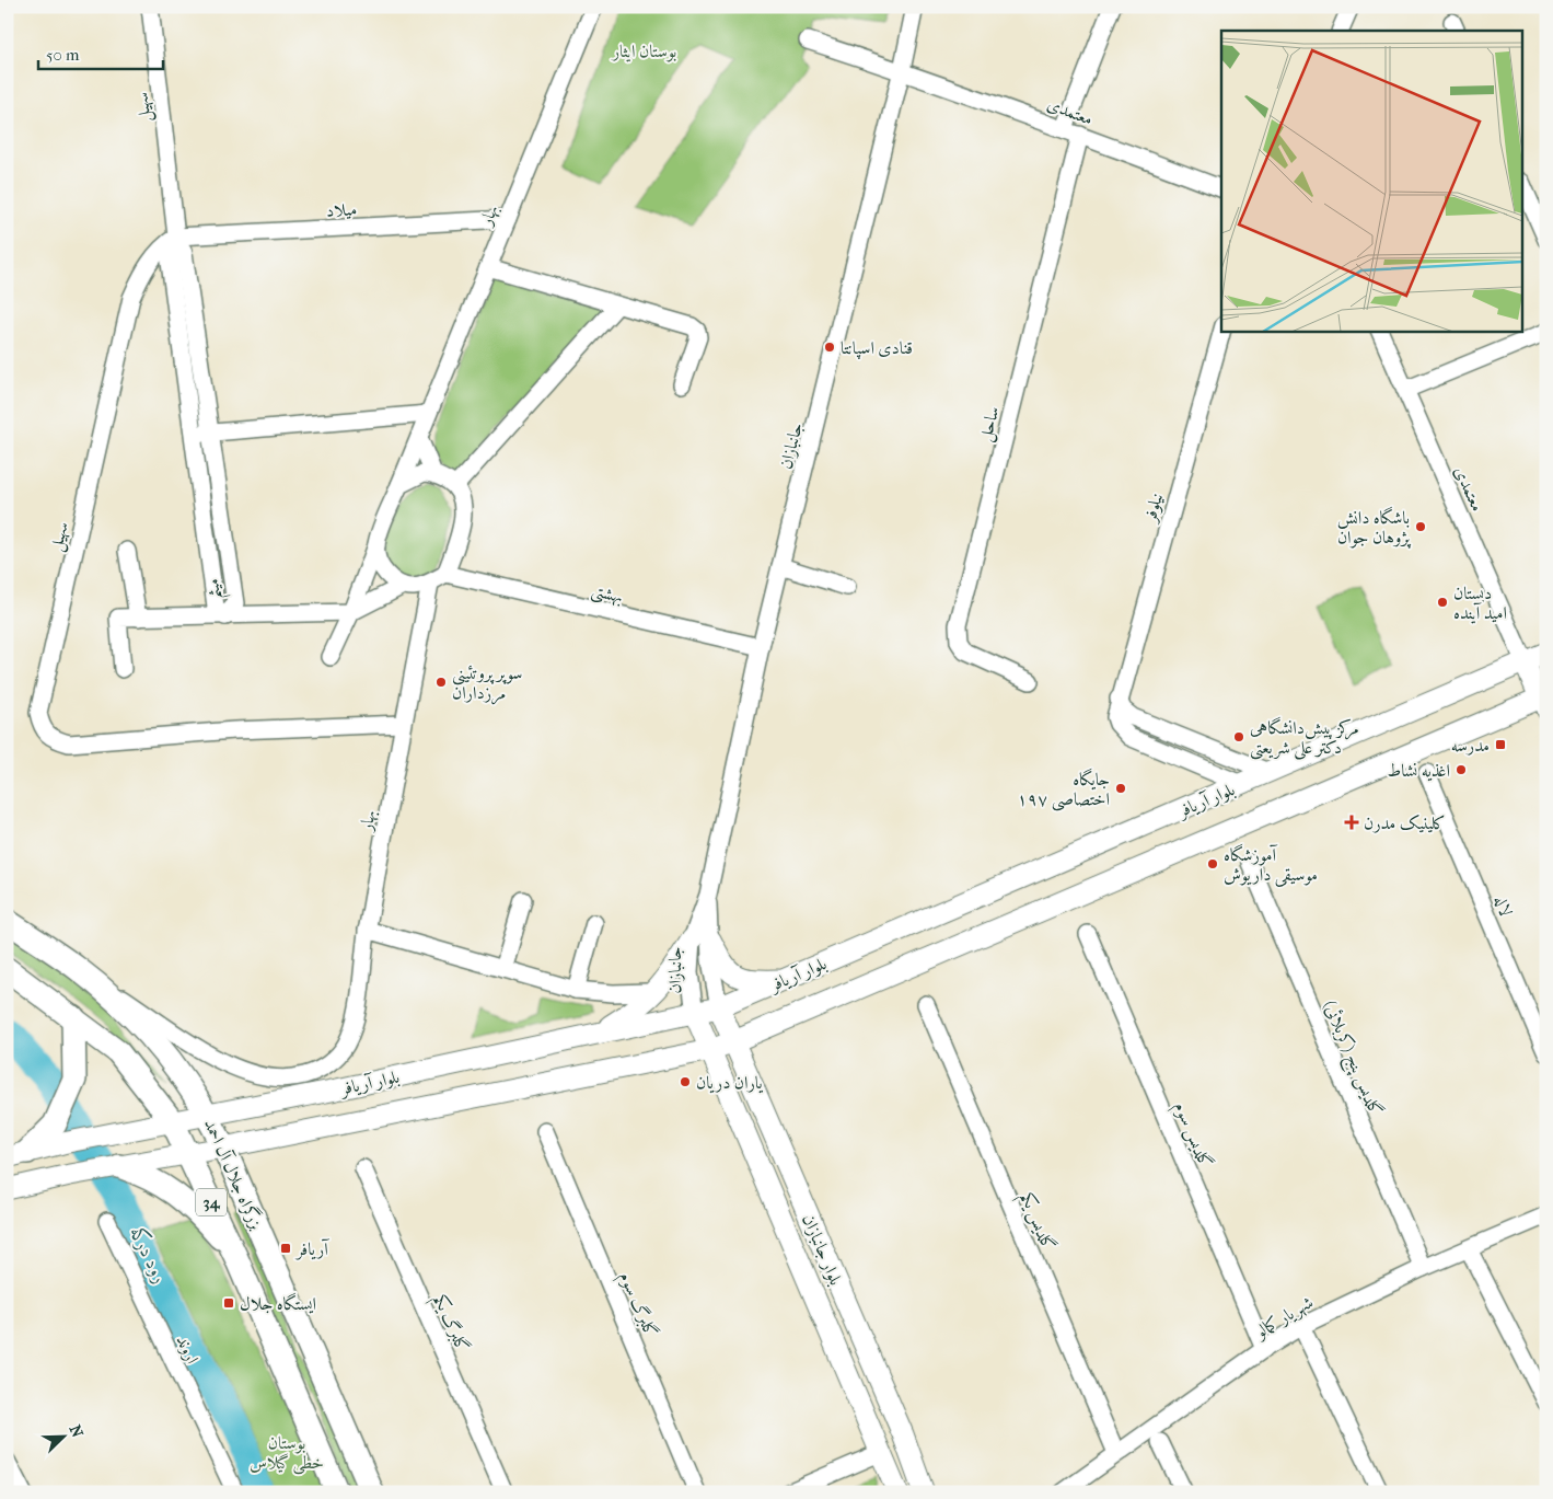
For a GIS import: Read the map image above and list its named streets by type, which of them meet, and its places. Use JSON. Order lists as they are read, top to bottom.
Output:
{
  "streets": {
    "highway": ["بزرگراه جلال آل احمد", "34"],
    "main road": ["بلوار آریافر", "بلوار جانبازان"],
    "street": [
      "سهیل",
      "معتمدی",
      "میلاد",
      "بهار",
      "ساحل",
      "جانبازان",
      "نیلوفر",
      "میثم",
      "بهشتی",
      "لاله",
      "گلدیس پنج (کربلائی)",
      "گلدیس سوم",
      "گلدیس یکم",
      "گلبرگ سوم",
      "شهریار کمالو",
      "گلبرگ یکم",
      "اروند"
    ]
  },
  "crossings": [
    ["سهیل", "میلاد"],
    ["سهیل", "بهار"],
    ["سهیل", "میثم"],
    ["معتمدی", "ساحل"],
    ["معتمدی", "جانبازان"],
    ["معتمدی", "بلوار آریافر"],
    ["میلاد", "بهار"],
    ["میلاد", "میثم"],
    ["بهار", "بهشتی"],
    ["بهار", "بزرگراه جلال آل احمد"],
    ["جانبازان", "بهشتی"],
    ["جانبازان", "بلوار آریافر"],
    ["جانبازان", "بلوار جانبازان"],
    ["نیلوفر", "بلوار آریافر"],
    ["بلوار آریافر", "بزرگراه جلال آل احمد"],
    ["بلوار آریافر", "بلوار جانبازان"],
    ["گلدیس پنج (کربلائی)", "شهریار کمالو"],
    ["گلدیس سوم", "شهریار کمالو"],
    ["گلدیس یکم", "شهریار کمالو"]
  ],
  "water": ["رود درکه"],
  "parks": ["بوستان ایثار", "بوستان خطی گیلاس"],
  "places": {
    "other": [
      "قنادی اسپانتا",
      "باشگاه دانش پژوهان جوان",
      "دبستان امید آینده",
      "سوپر پروتئینی مرزداران",
      "مرکز پیش‌دانشگاهی دکتر علی شریعتی",
      "اغذیه نشاط",
      "جایگاه اختصاصی ۱۹۷",
      "آموزشگاه موسیقی داریوش",
      "یاران دریان"
    ],
    "transit": ["مدرسه", "آریافر", "ایستگاه جلال"],
    "health": ["کلینیک مدرن"]
  },
  "scale_bar": "50 m",
  "north": "top right"
}
